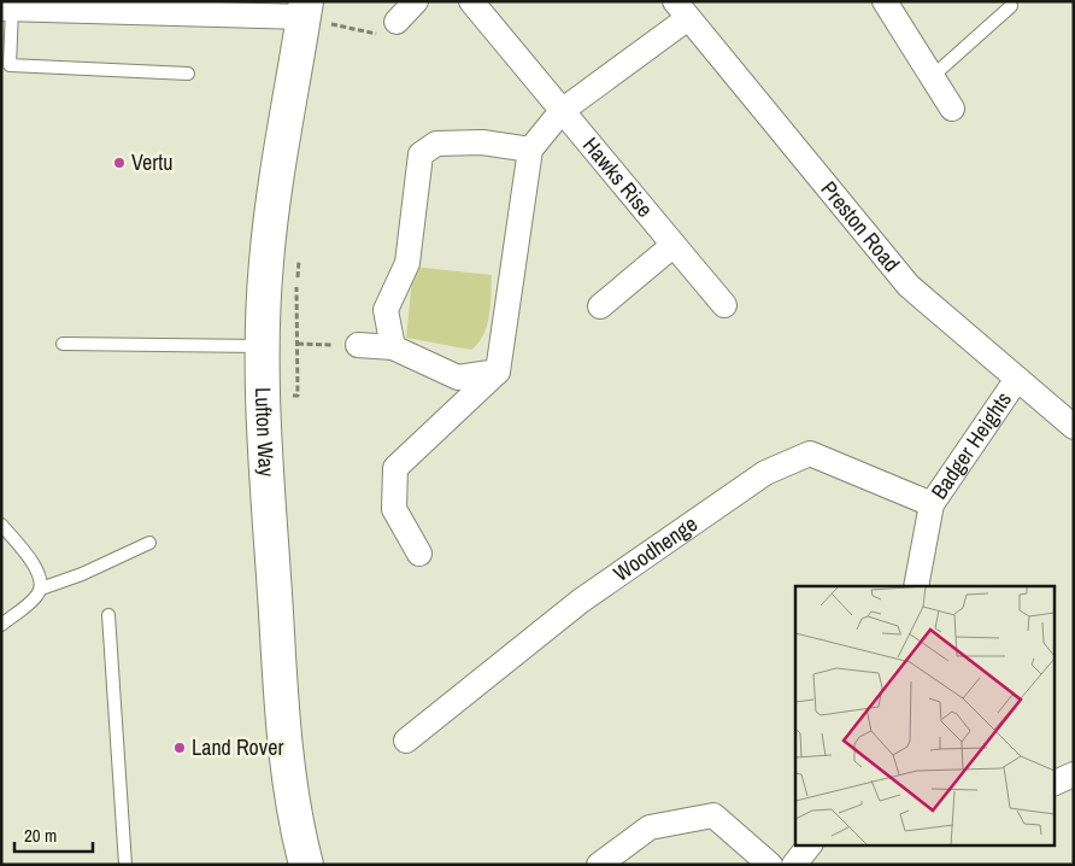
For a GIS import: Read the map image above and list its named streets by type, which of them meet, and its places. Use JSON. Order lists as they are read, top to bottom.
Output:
{
  "streets": {
    "street": [
      "Hawks Rise",
      "Preston Road",
      "Lufton Way",
      "Badger Heights",
      "Woodhenge"
    ]
  },
  "crossings": [
    ["Preston Road", "Badger Heights"],
    ["Badger Heights", "Woodhenge"]
  ],
  "places": ["Vertu", "Land Rover"],
  "scale_bar": "20 m"
}
